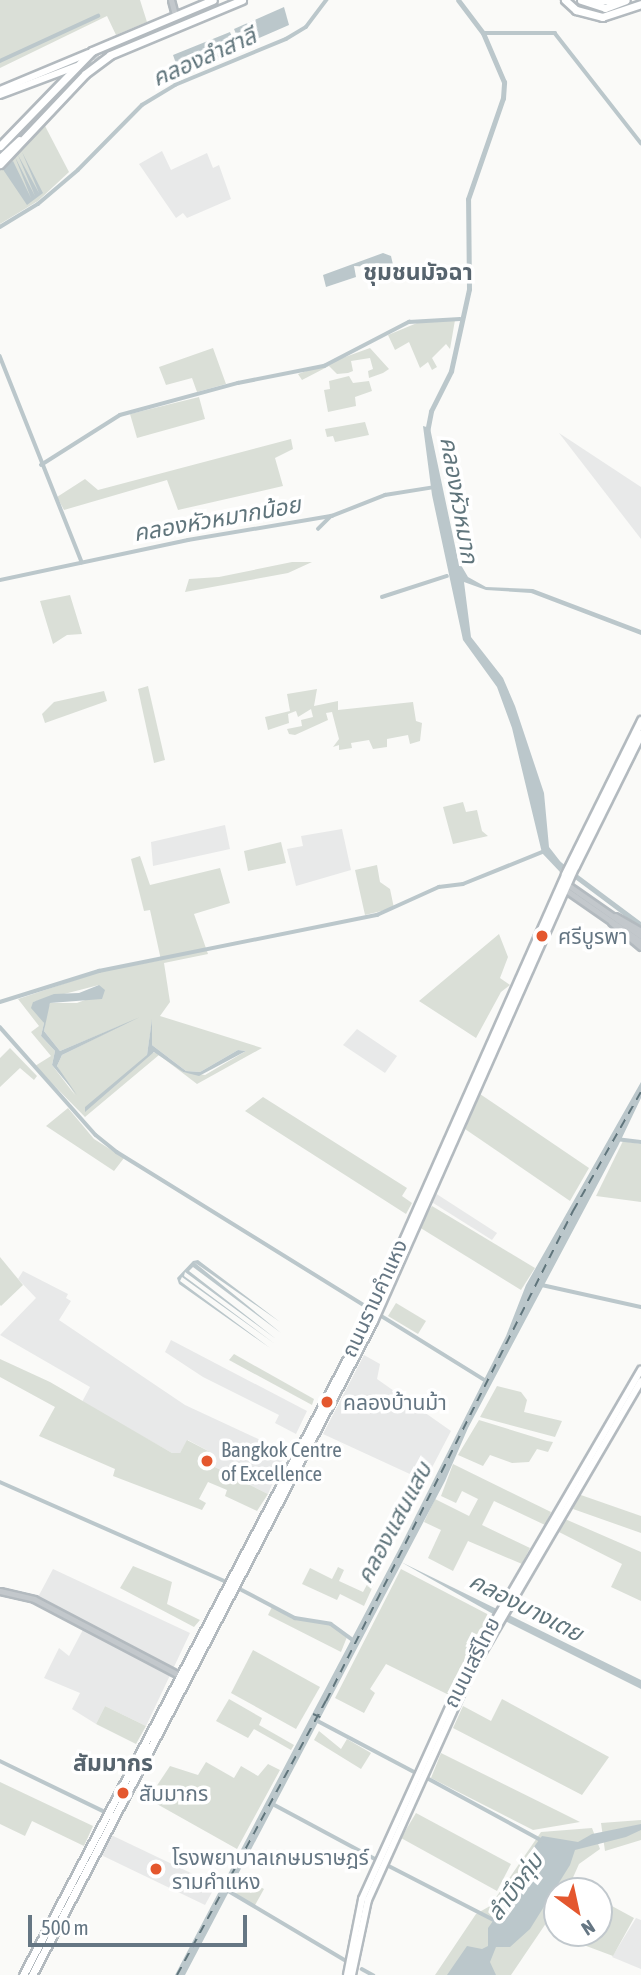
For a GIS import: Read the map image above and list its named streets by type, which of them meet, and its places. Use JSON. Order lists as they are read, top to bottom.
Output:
{
  "streets": {
    "main road": ["ถนนรามคำแหง", "ถนนเสรีไทย"]
  },
  "districts": ["ชุมชนมัจฉา", "สัมมากร"],
  "water": [
    "คลองลำสาลี",
    "คลองหัวหมาก",
    "คลองหัวหมากน้อย",
    "คลองแสนแสบ",
    "คลองบางเตย",
    "ลำบึงกุ่ม"
  ],
  "places": [
    "ศรีบูรพา",
    "คลองบ้านม้า",
    "Bangkok Centre of Excellence",
    "สัมมากร",
    "โรงพยาบาลเกษมราษฎร์ รามคำแหง"
  ],
  "scale_bar": "500 m",
  "north": "bottom right"
}
